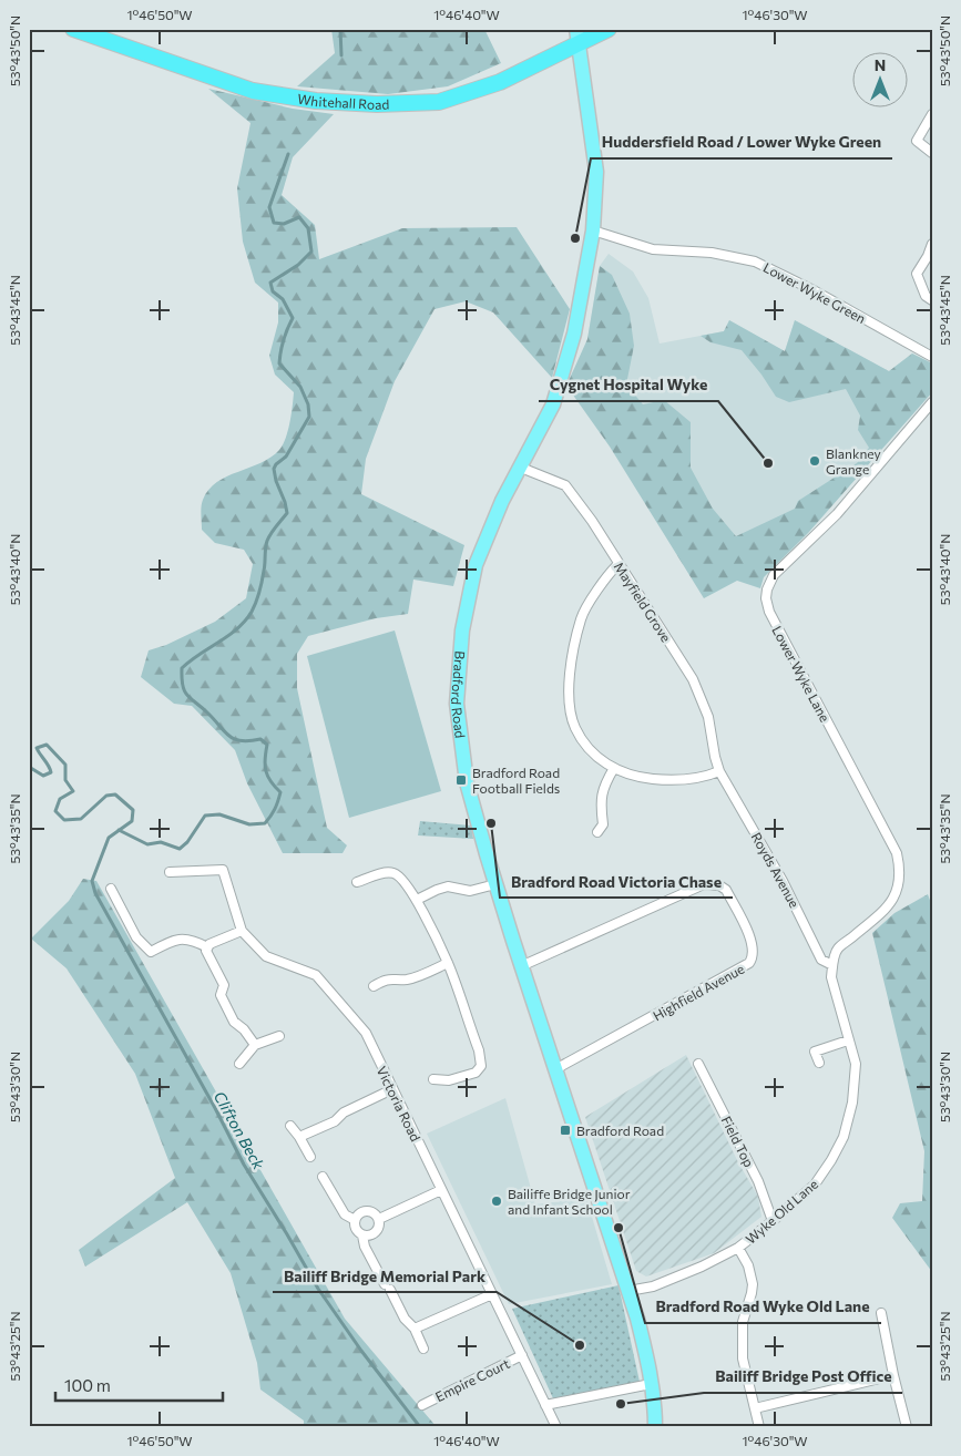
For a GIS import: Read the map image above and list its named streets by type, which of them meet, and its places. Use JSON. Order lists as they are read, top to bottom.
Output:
{
  "streets": {
    "highway": ["Whitehall Road"],
    "main road": ["Bradford Road"],
    "street": [
      "Lower Wyke Green",
      "Mayfield Grove",
      "Lower Wyke Lane",
      "Royds Avenue",
      "Highfield Avenue",
      "Victoria Road",
      "Field Top",
      "Wyke Old Lane",
      "Empire Court"
    ]
  },
  "crossings": [
    ["Whitehall Road", "Bradford Road"],
    ["Lower Wyke Green", "Bradford Road"],
    ["Mayfield Grove", "Bradford Road"],
    ["Mayfield Grove", "Royds Avenue"],
    ["Lower Wyke Lane", "Royds Avenue"],
    ["Lower Wyke Lane", "Wyke Old Lane"],
    ["Bradford Road", "Highfield Avenue"],
    ["Bradford Road", "Wyke Old Lane"],
    ["Royds Avenue", "Wyke Old Lane"],
    ["Victoria Road", "Empire Court"],
    ["Field Top", "Wyke Old Lane"]
  ],
  "water": ["Clifton Beck"],
  "places": {
    "other": [
      "Huddersfield Road / Lower Wyke Green",
      "Blankney Grange",
      "Cygnet Hospital Wyke",
      "Bradford Road Victoria Chase",
      "Bailiffe Bridge Junior and Infant School",
      "Bradford Road Wyke Old Lane",
      "Bailiff Bridge Memorial Park",
      "Bailiff Bridge Post Office"
    ],
    "transit": ["Bradford Road Football Fields", "Bradford Road"]
  },
  "scale_bar": "100 m",
  "north": "top",
  "coordinates": [
    "1°46'50\"W",
    "1°46'40\"W",
    "1°46'30\"W",
    "53°43'50\"N",
    "53°43'45\"N",
    "53°43'40\"N",
    "53°43'35\"N",
    "53°43'30\"N",
    "53°43'25\"N"
  ]
}
